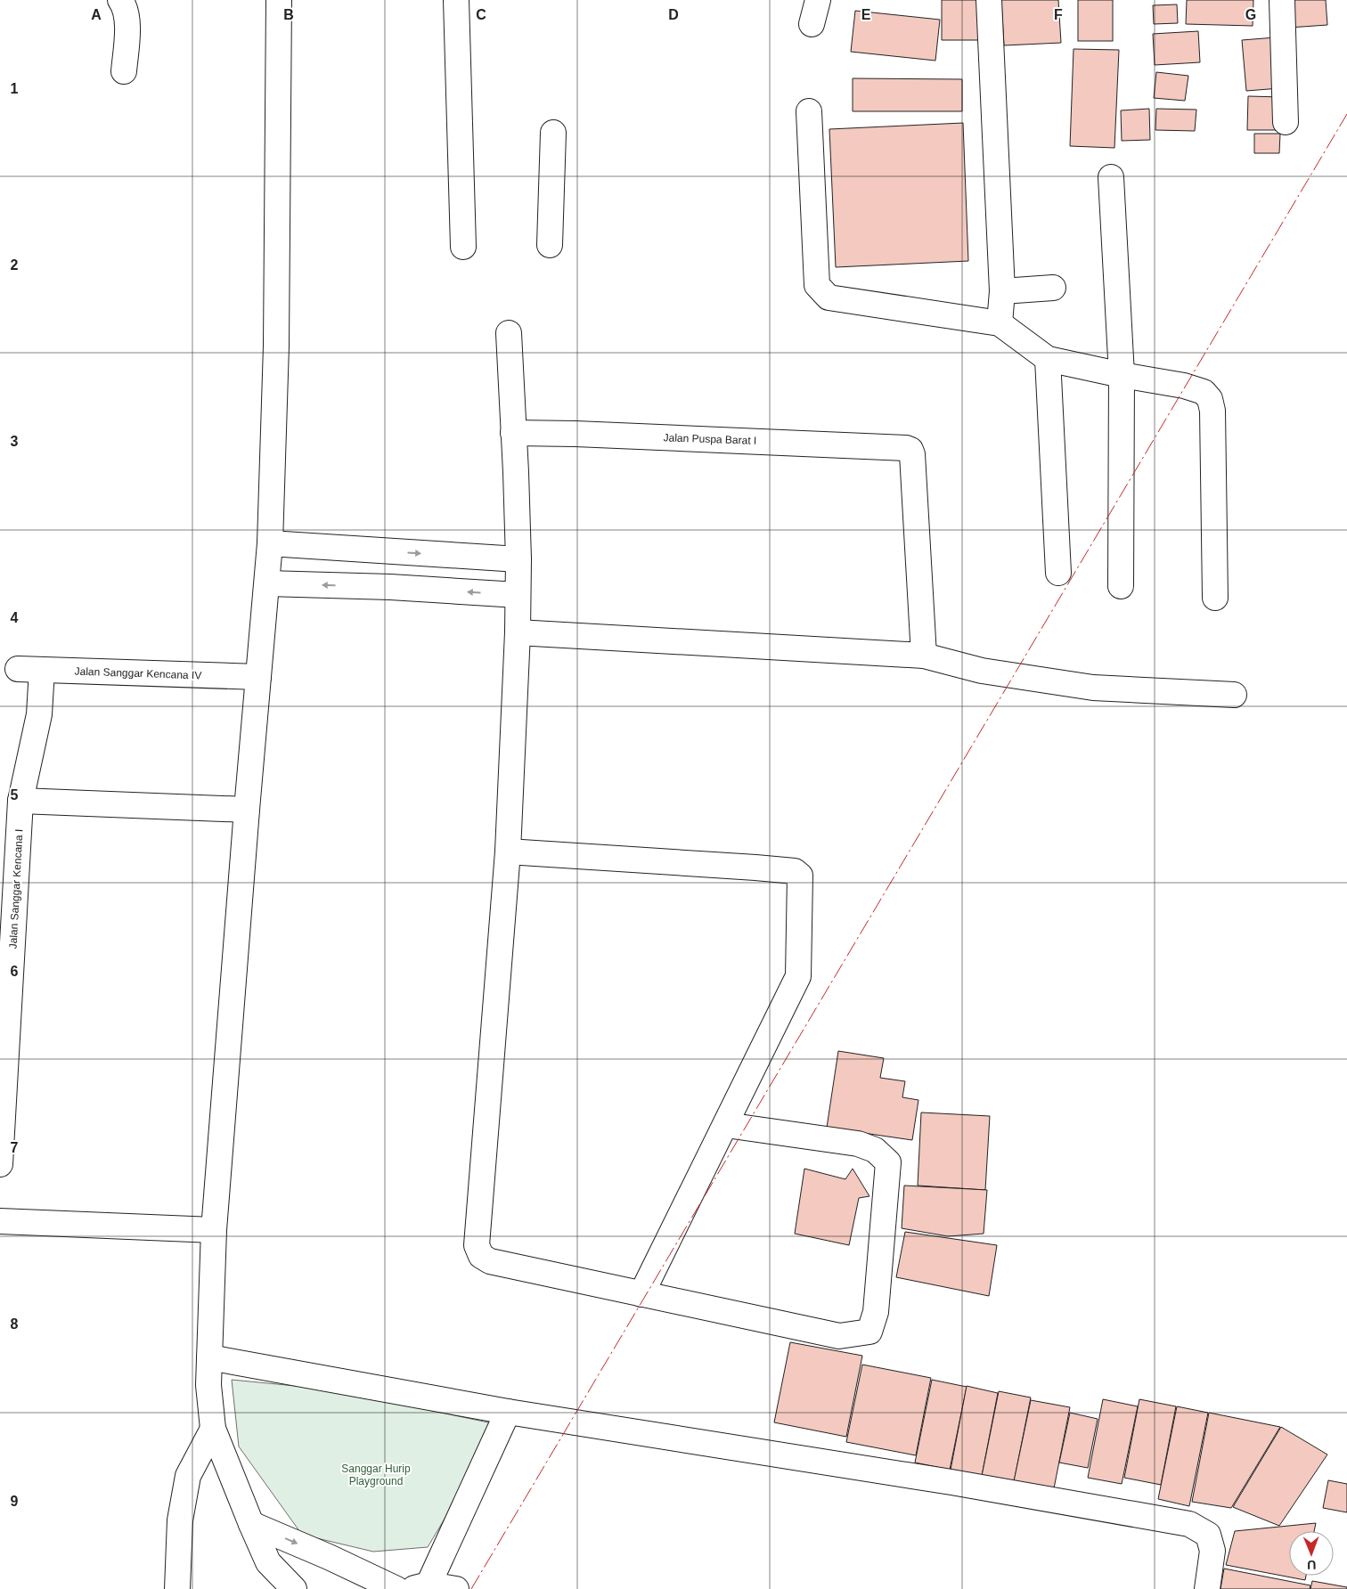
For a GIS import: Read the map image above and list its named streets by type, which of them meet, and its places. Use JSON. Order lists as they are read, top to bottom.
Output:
{
  "streets": {
    "street": ["Jalan Puspa Barat I", "Jalan Sanggar Kencana IV", "Jalan Sanggar Kencana I"]
  },
  "crossings": [
    ["Jalan Sanggar Kencana IV", "Jalan Sanggar Kencana I"]
  ],
  "parks": ["Sanggar Hurip Playground"],
  "north": "bottom",
  "grid": {
    "columns": [
      "A",
      "B",
      "C",
      "D",
      "E",
      "F",
      "G"
    ],
    "rows": [
      "1",
      "2",
      "3",
      "4",
      "5",
      "6",
      "7",
      "8",
      "9"
    ]
  }
}
